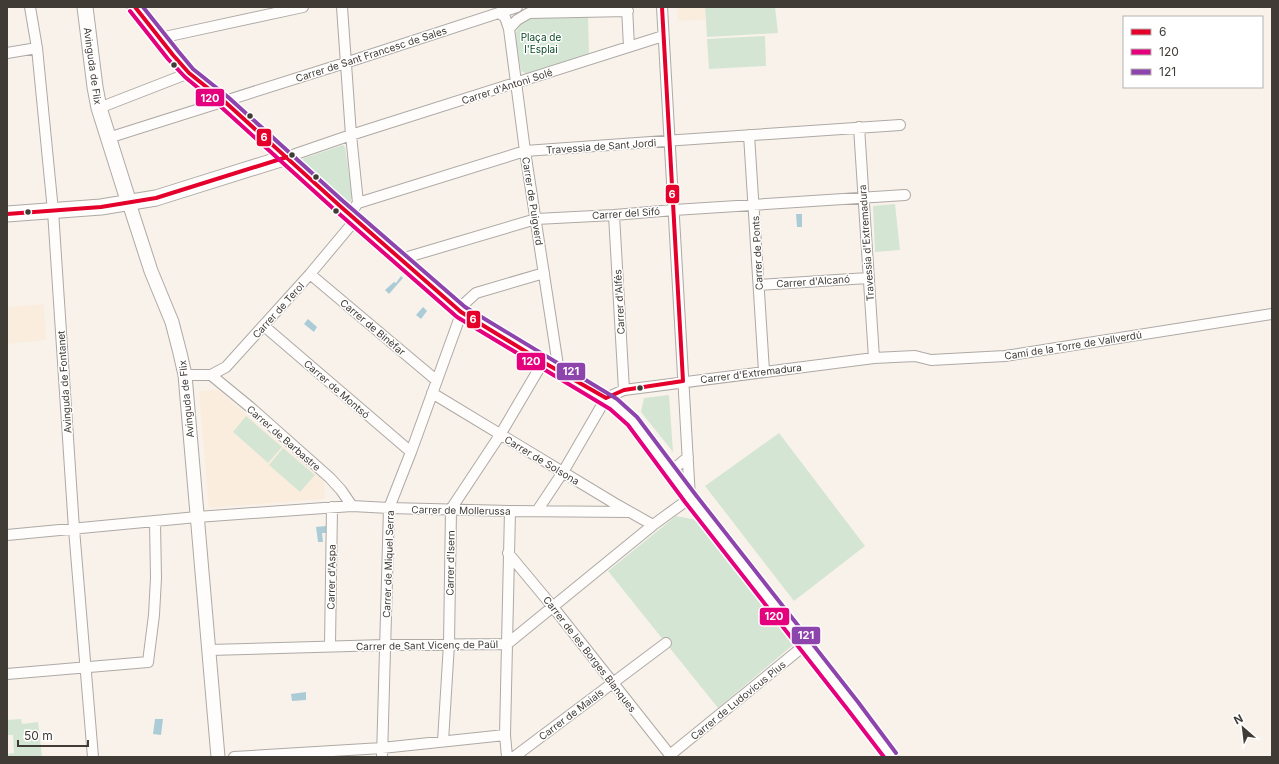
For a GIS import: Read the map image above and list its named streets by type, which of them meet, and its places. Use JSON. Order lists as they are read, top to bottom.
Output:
{
  "streets": {
    "main road": ["Avinguda de Flix"],
    "street": [
      "Carrer de Sant Francesc de Sales",
      "Carrer d'Antoni Solé",
      "Travessia de Sant Jordi",
      "Carrer de Puigverd",
      "Carrer del Sifó",
      "Travessia d'Extremadura",
      "Carrer de Ponts",
      "Carrer d'Alcanó",
      "Carrer d'Alfés",
      "Carrer de Terol",
      "Carrer de Binèfar",
      "Camí de la Torre de Vallverdú",
      "Carrer d'Extremadura",
      "Avinguda de Fontanet",
      "Carrer de Montsó",
      "Carrer de Barbastre",
      "Carrer de Solsona",
      "Carrer de Mollerussa",
      "Carrer d'Isern",
      "Carrer de Miquel Serra",
      "Carrer d'Aspa",
      "Carrer de Sant Vicenç de Paül",
      "Carrer de les Borges Blanques",
      "Carrer de Ludovicus Pius",
      "Carrer de Maials"
    ]
  },
  "crossings": [
    ["Carrer de Sant Francesc de Sales", "Avinguda de Flix"],
    ["Carrer de Sant Francesc de Sales", "Carrer de Puigverd"],
    ["Avinguda de Flix", "Carrer de Mollerussa"],
    ["Avinguda de Flix", "Carrer de Sant Vicenç de Paül"],
    ["Carrer d'Antoni Solé", "Carrer de Puigverd"],
    ["Travessia de Sant Jordi", "Carrer de Puigverd"],
    ["Travessia de Sant Jordi", "Travessia d'Extremadura"],
    ["Travessia de Sant Jordi", "Carrer de Ponts"],
    ["Travessia de Sant Jordi", "Carrer de Terol"],
    ["Carrer de Puigverd", "Carrer del Sifó"],
    ["Carrer de Puigverd", "Carrer de Miquel Serra"],
    ["Carrer del Sifó", "Travessia d'Extremadura"],
    ["Carrer del Sifó", "Carrer de Ponts"],
    ["Carrer del Sifó", "Carrer d'Alfés"],
    ["Travessia d'Extremadura", "Carrer d'Alcanó"],
    ["Travessia d'Extremadura", "Camí de la Torre de Vallverdú"],
    ["Travessia d'Extremadura", "Carrer d'Extremadura"],
    ["Carrer de Ponts", "Carrer d'Alcanó"],
    ["Carrer de Ponts", "Carrer d'Extremadura"],
    ["Carrer d'Alfés", "Carrer d'Extremadura"],
    ["Carrer de Terol", "Carrer de Binèfar"],
    ["Carrer de Terol", "Carrer de Montsó"],
    ["Carrer de Terol", "Carrer de Barbastre"],
    ["Carrer de Binèfar", "Carrer de Miquel Serra"],
    ["Camí de la Torre de Vallverdú", "Carrer d'Extremadura"],
    ["Avinguda de Fontanet", "Carrer de Mollerussa"],
    ["Carrer de Montsó", "Carrer de Miquel Serra"],
    ["Carrer de Barbastre", "Carrer de Mollerussa"],
    ["Carrer de Solsona", "Carrer de Mollerussa"],
    ["Carrer de Solsona", "Carrer de Miquel Serra"],
    ["Carrer de Solsona", "Carrer de Sant Vicenç de Paül"],
    ["Carrer de Mollerussa", "Carrer d'Isern"],
    ["Carrer de Mollerussa", "Carrer de Miquel Serra"],
    ["Carrer de Mollerussa", "Carrer d'Aspa"],
    ["Carrer d'Isern", "Carrer de Sant Vicenç de Paül"],
    ["Carrer de Miquel Serra", "Carrer de Sant Vicenç de Paül"],
    ["Carrer d'Aspa", "Carrer de Sant Vicenç de Paül"],
    ["Carrer de Sant Vicenç de Paül", "Carrer de les Borges Blanques"],
    ["Carrer de les Borges Blanques", "Carrer de Ludovicus Pius"],
    ["Carrer de les Borges Blanques", "Carrer de Maials"]
  ],
  "parks": ["Plaça de l'Esplai"],
  "lines": ["transit line 6", "transit line 121", "transit line 120"],
  "legend": ["6", "120", "121"],
  "scale_bar": "50 m",
  "north": "top left"
}
